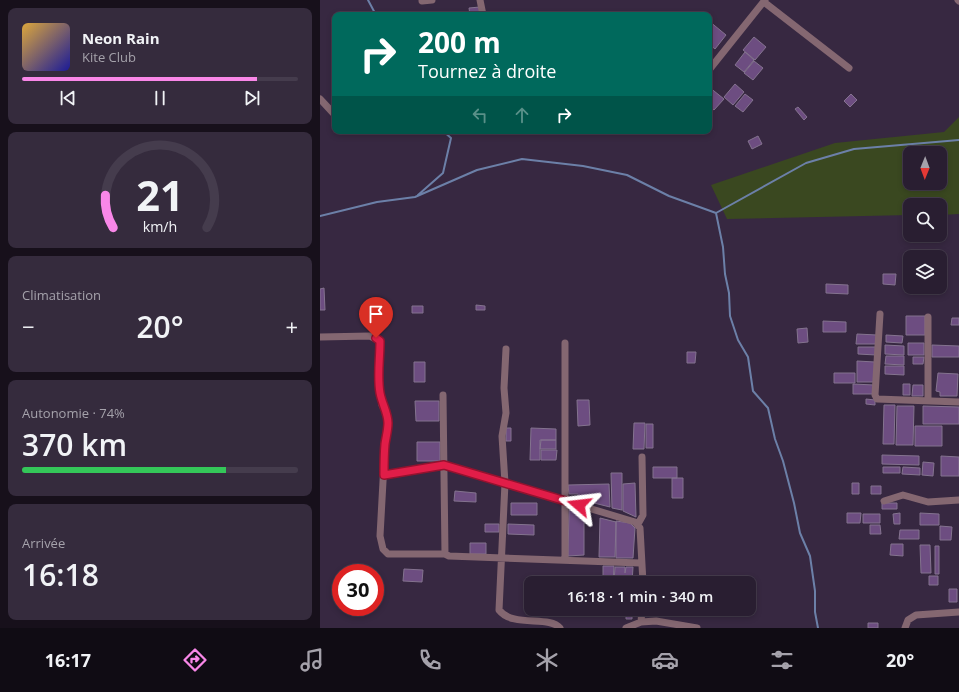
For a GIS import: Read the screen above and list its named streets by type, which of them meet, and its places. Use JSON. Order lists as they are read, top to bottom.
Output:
{
  "north": "bottom",
  "page": {
    "turn": ["200 m", "Tournez à droite"],
    "song": ["Neon Rain", "Kite Club"],
    "tile": [
      "Climatisation",
      ["Autonomie · 74%", "370 km"],
      ["Arrivée", "16:18"]
    ],
    "heat": ["−", "20°", "+"],
    "limit": "30",
    "trip": "16:18 · 1 min · 340 m",
    "tabs": ["16:17", "20°"],
    "gauge": ["21", "km/h"]
  }
}
